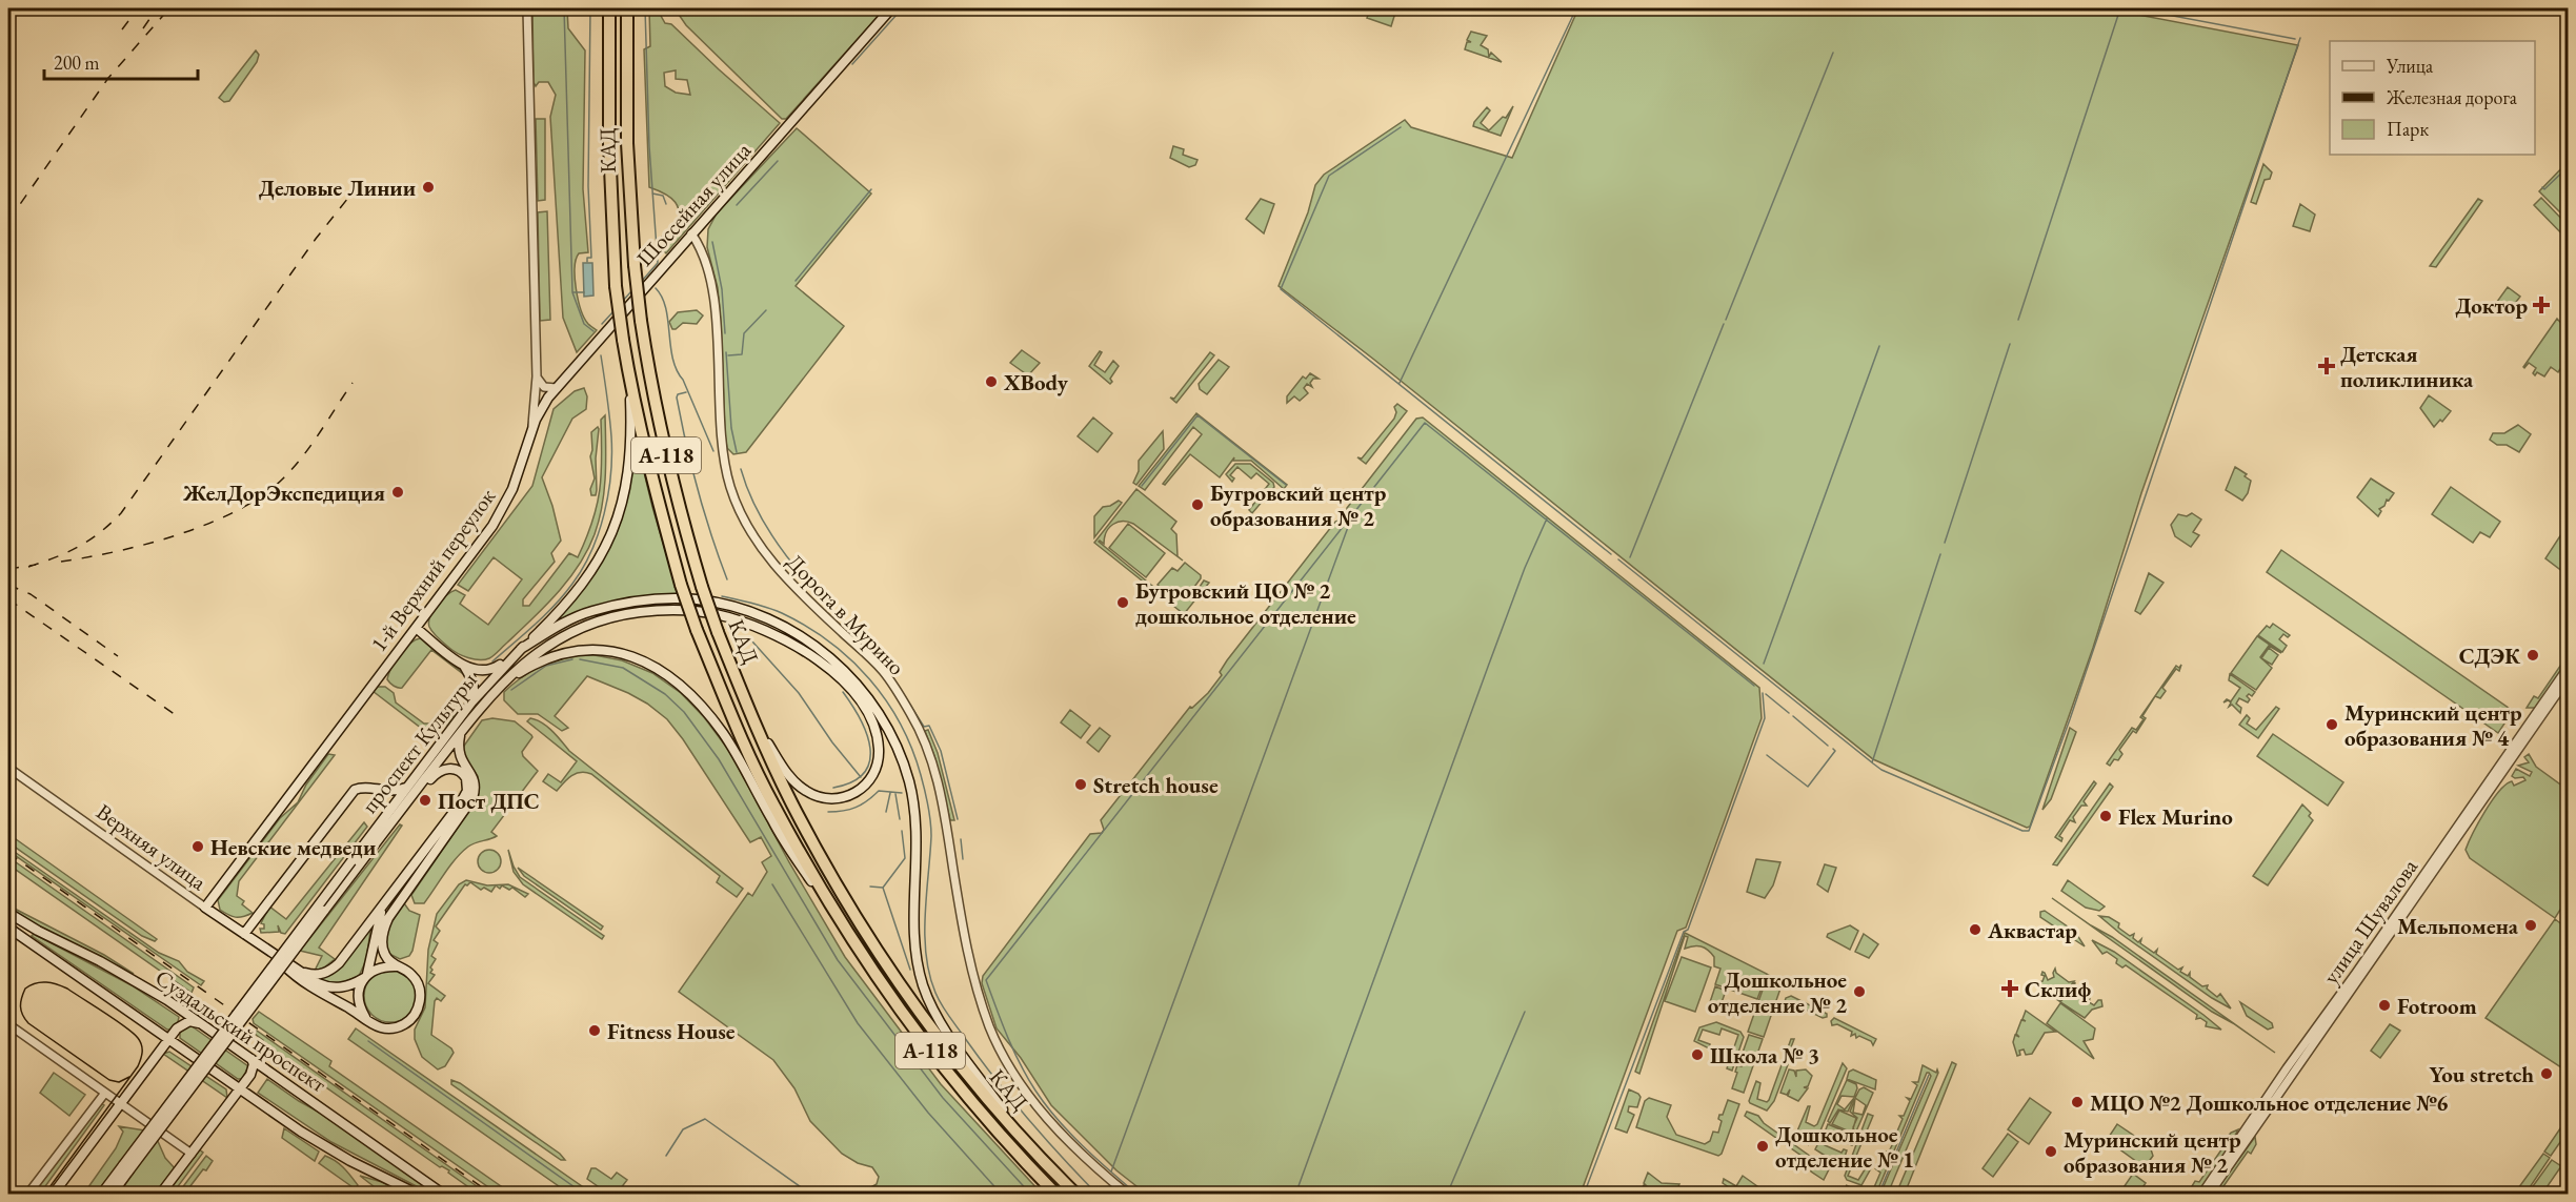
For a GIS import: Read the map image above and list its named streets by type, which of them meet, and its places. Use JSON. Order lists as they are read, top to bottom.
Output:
{
  "streets": {
    "highway": ["КАД", "А-118"],
    "main road": [
      "Шоссейная улица",
      "1-й Верхний переулок",
      "проспект Культуры",
      "Верхняя улица",
      "Суздальский проспект"
    ],
    "street": ["Дорога в Мурино", "улица Шувалова"]
  },
  "crossings": [
    ["Шоссейная улица", "1-й Верхний переулок"],
    ["Шоссейная улица", "Дорога в Мурино"],
    ["1-й Верхний переулок", "Верхняя улица"]
  ],
  "places": {
    "other": [
      "Деловые Линии",
      "XBody",
      "ЖелДорЭкспедиция",
      "Бугровский центр образования № 2",
      "Бугровский ЦО № 2 дошкольное отделение",
      "СДЭК",
      "Муринский центр образования № 4",
      "Stretch house",
      "Пост ДПС",
      "Flex Murino",
      "Невские медведи",
      "Мельпомена",
      "Аквастар",
      "Дошкольное отделение № 2",
      "Fotroom",
      "Fitness House",
      "Школа № 3",
      "You stretch",
      "МЦО №2 Дошкольное отделение №6",
      "Дошкольное отделение № 1",
      "Муринский центр образования № 2"
    ],
    "health": ["Доктор", "Детская поликлиника", "Склиф"]
  },
  "legend": ["Улица", "Железная дорога", "Парк"],
  "scale_bar": "200 m"
}
